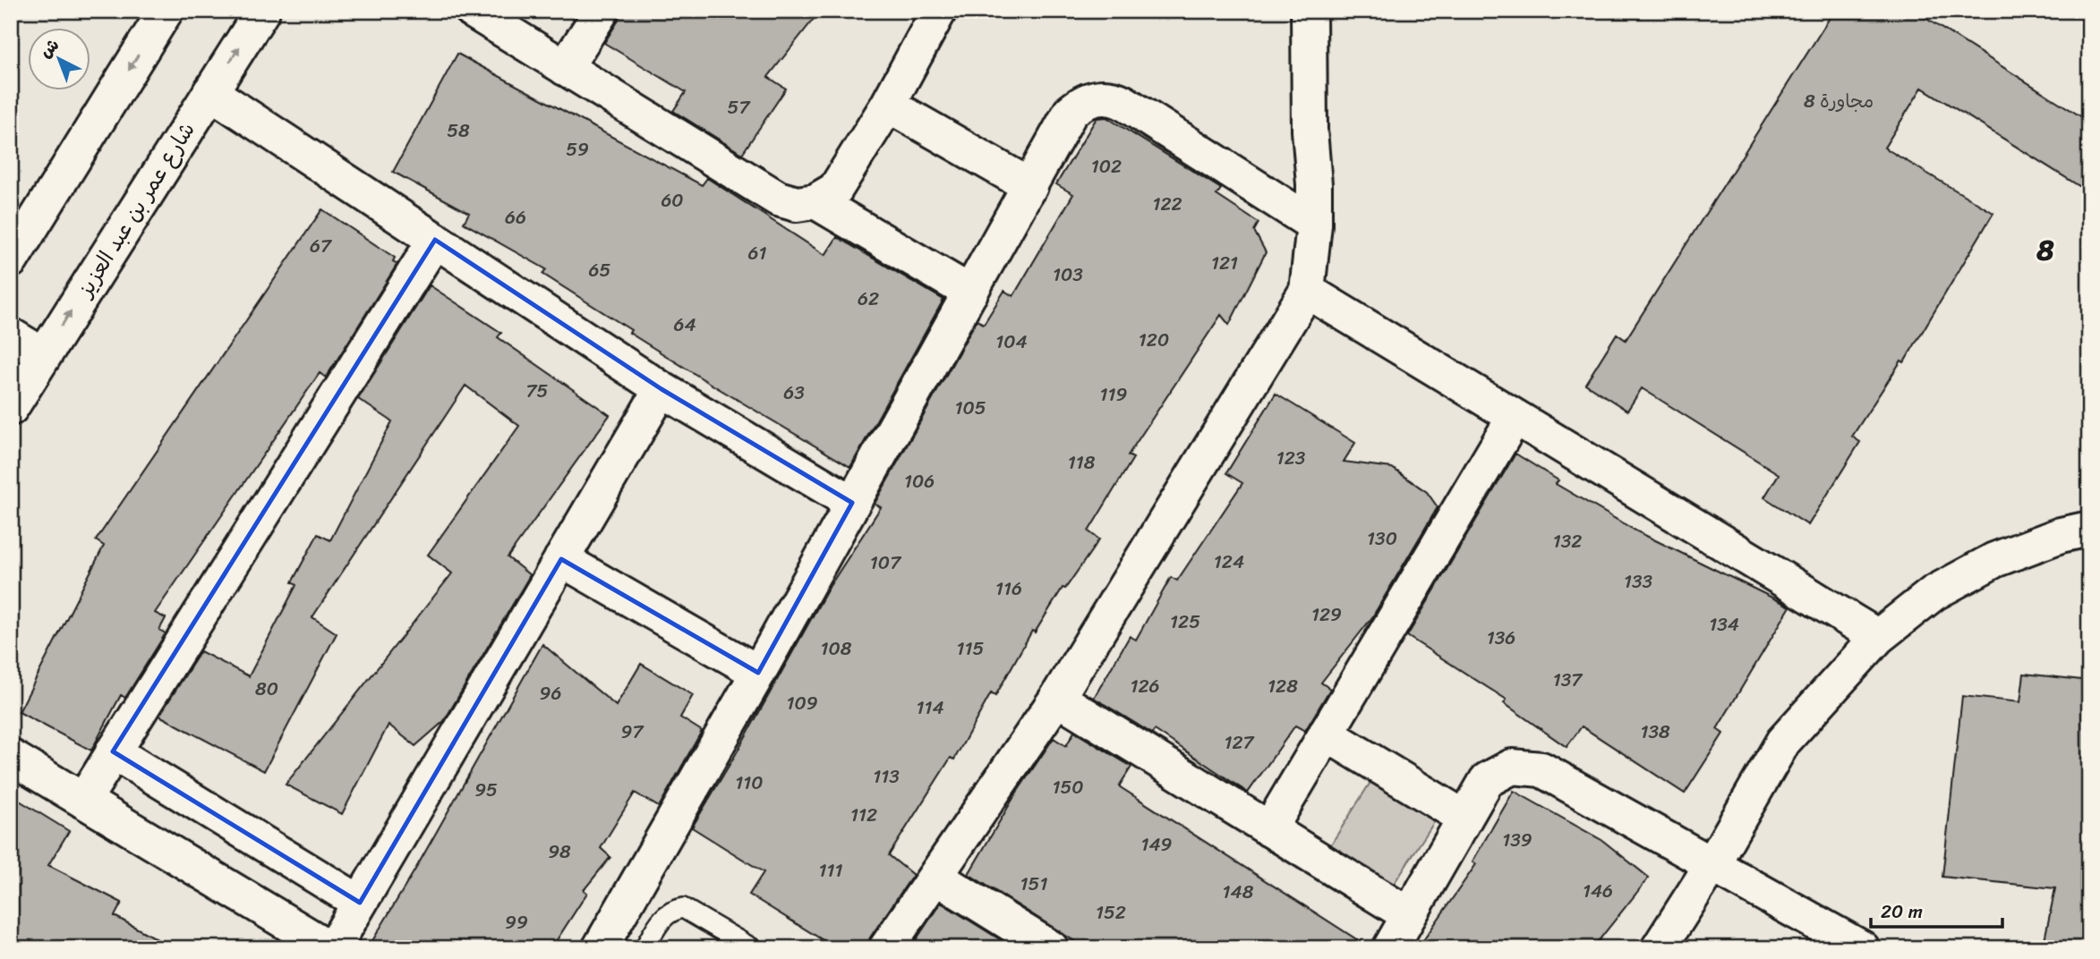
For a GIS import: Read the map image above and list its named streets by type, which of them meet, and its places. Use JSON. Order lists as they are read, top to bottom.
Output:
{
  "streets": {
    "street": ["شارع عمر بن عبد العزيز"]
  },
  "districts": ["8"],
  "house_numbers": [
    "مجاورة 8",
    "57",
    "58",
    "59",
    "102",
    "60",
    "122",
    "66",
    "67",
    "61",
    "121",
    "65",
    "103",
    "62",
    "64",
    "120",
    "104",
    "75",
    "63",
    "119",
    "105",
    "123",
    "118",
    "106",
    "130",
    "132",
    "124",
    "107",
    "133",
    "116",
    "129",
    "125",
    "134",
    "136",
    "108",
    "115",
    "137",
    "126",
    "128",
    "80",
    "96",
    "109",
    "114",
    "97",
    "138",
    "127",
    "113",
    "110",
    "150",
    "95",
    "112",
    "139",
    "149",
    "98",
    "111",
    "151",
    "146",
    "148",
    "152",
    "99"
  ],
  "scale_bar": "20 m",
  "north": "top left"
}
